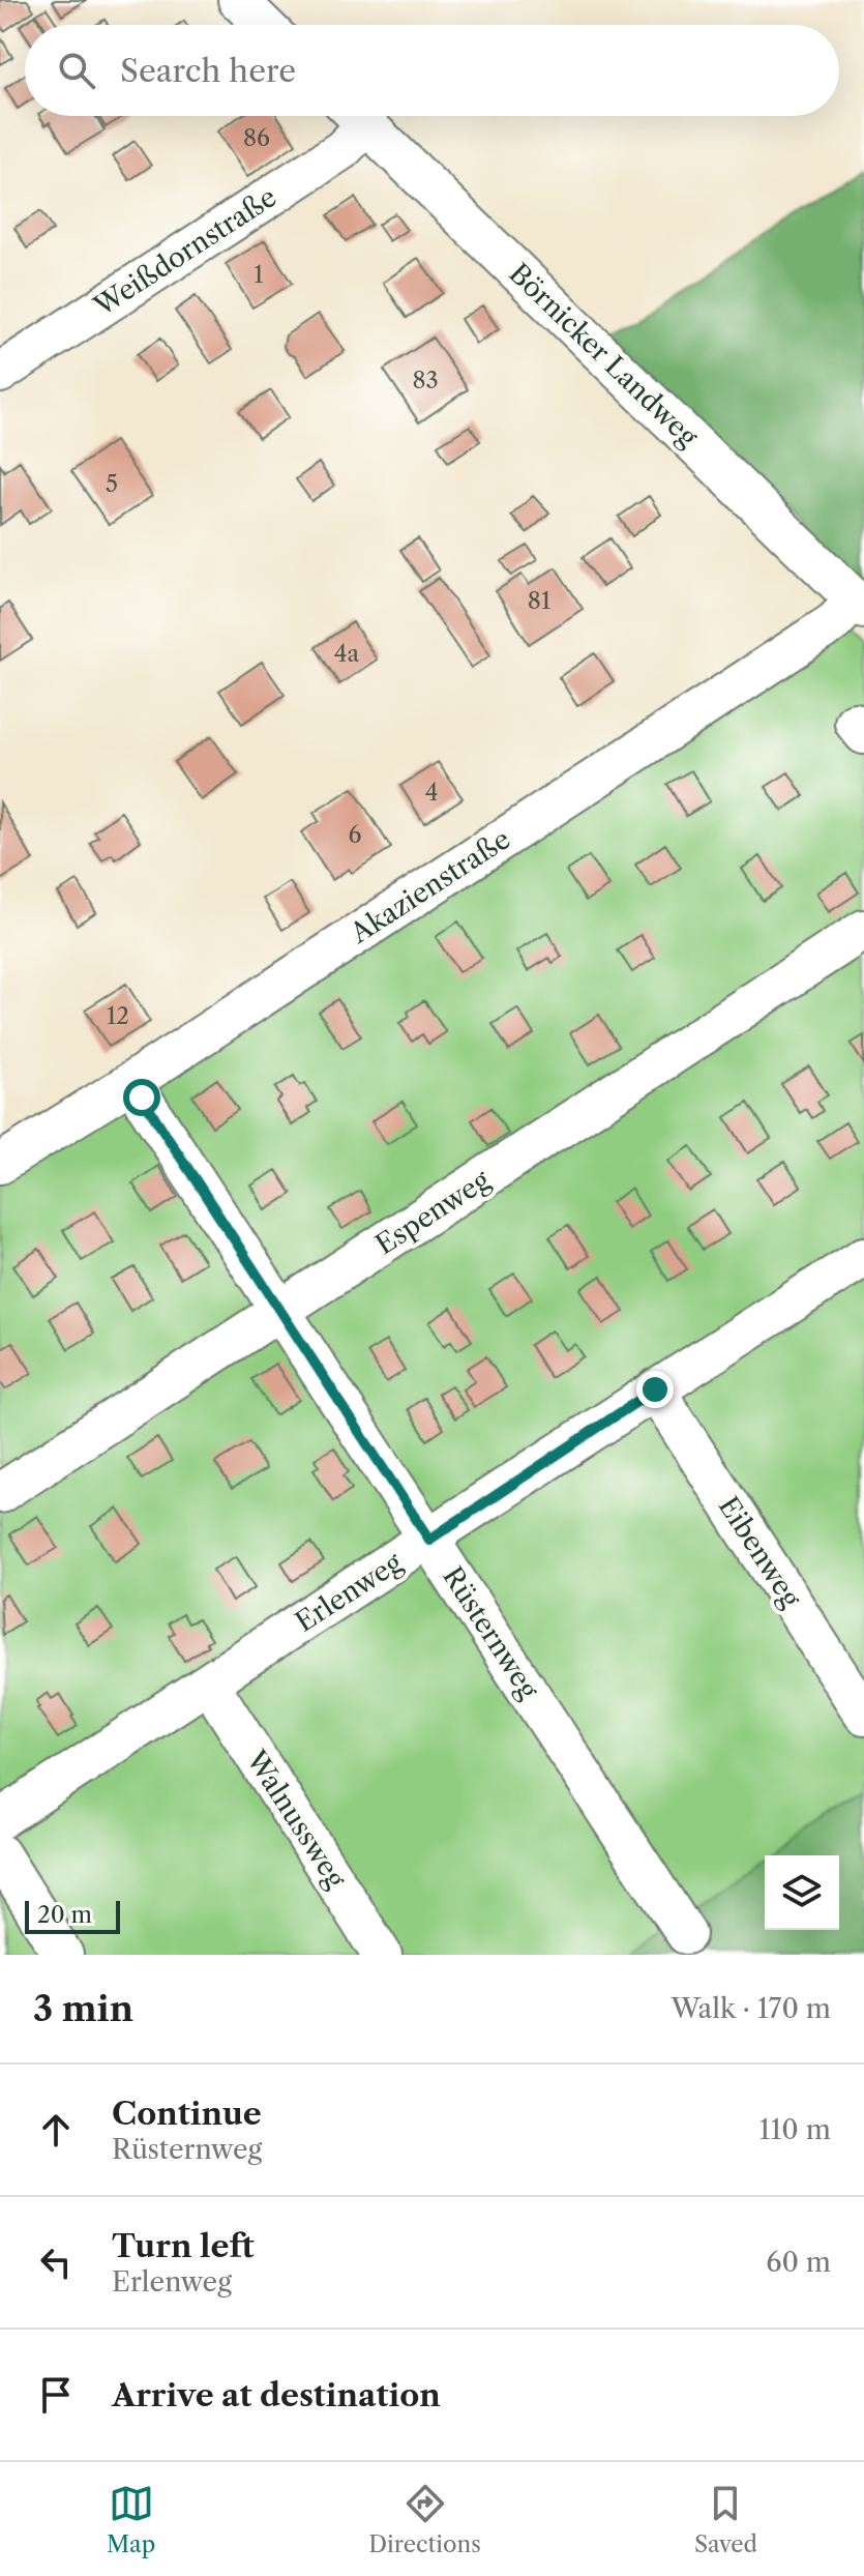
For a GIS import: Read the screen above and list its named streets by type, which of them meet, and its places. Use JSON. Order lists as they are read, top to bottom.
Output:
{
  "streets": {
    "street": [
      "Weißdornstraße",
      "Börnicker Landweg",
      "Akazienstraße",
      "Espenweg",
      "Eibenweg",
      "Erlenweg",
      "Rüsternweg",
      "Walnussweg"
    ]
  },
  "crossings": [
    ["Börnicker Landweg", "Akazienstraße"],
    ["Akazienstraße", "Rüsternweg"],
    ["Espenweg", "Rüsternweg"],
    ["Eibenweg", "Erlenweg"],
    ["Erlenweg", "Rüsternweg"],
    ["Erlenweg", "Walnussweg"]
  ],
  "house_numbers": [
    "86",
    "1",
    "83",
    "5",
    "81",
    "4a",
    "4",
    "6",
    "12"
  ],
  "scale_bar": "20 m",
  "page": {
    "search": "Search here",
    "scale": "20 m",
    "heading": ["3 min", "Walk · 170 m"],
    "list": [
      ["Continue", "Rüsternweg", "110 m"],
      ["Turn left", "Erlenweg", "60 m"],
      "Arrive at destination"
    ],
    "nav": ["Map", "Directions", "Saved"]
  }
}
